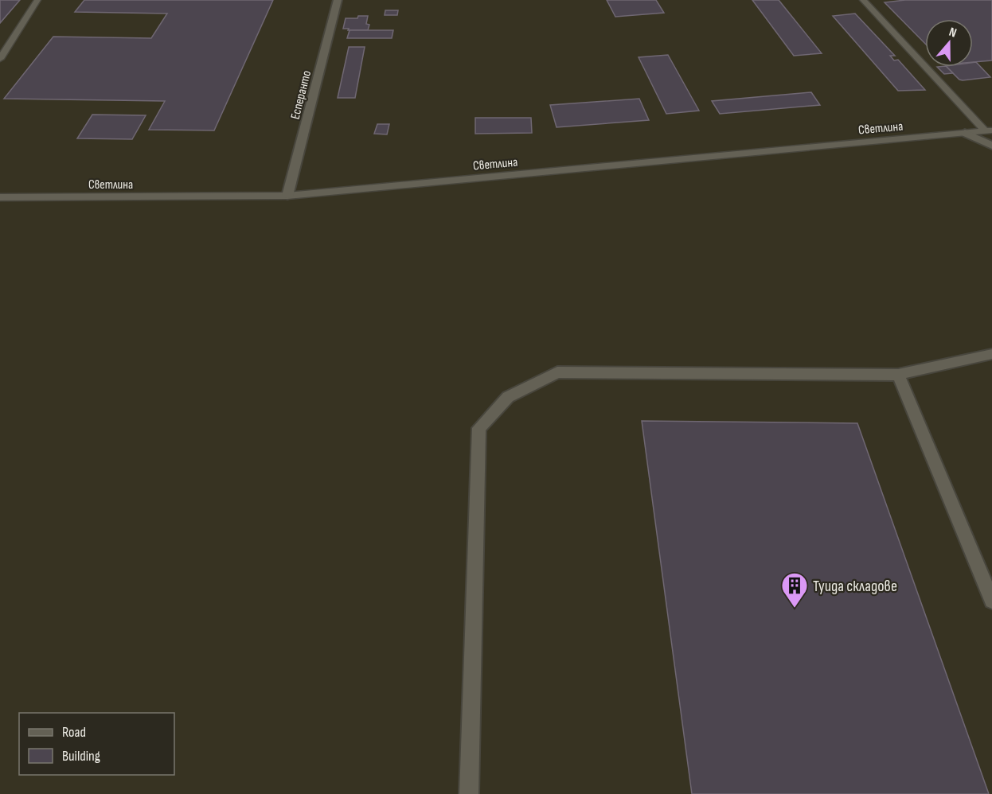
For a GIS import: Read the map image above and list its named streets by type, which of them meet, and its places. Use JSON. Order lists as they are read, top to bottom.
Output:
{
  "streets": {
    "street": ["Есперанто"],
    "lane": ["Светлина"]
  },
  "crossings": [
    ["Есперанто", "Светлина"]
  ],
  "places": {
    "building": ["Туида складове"]
  },
  "legend": ["Road", "Building"],
  "north": "top"
}
